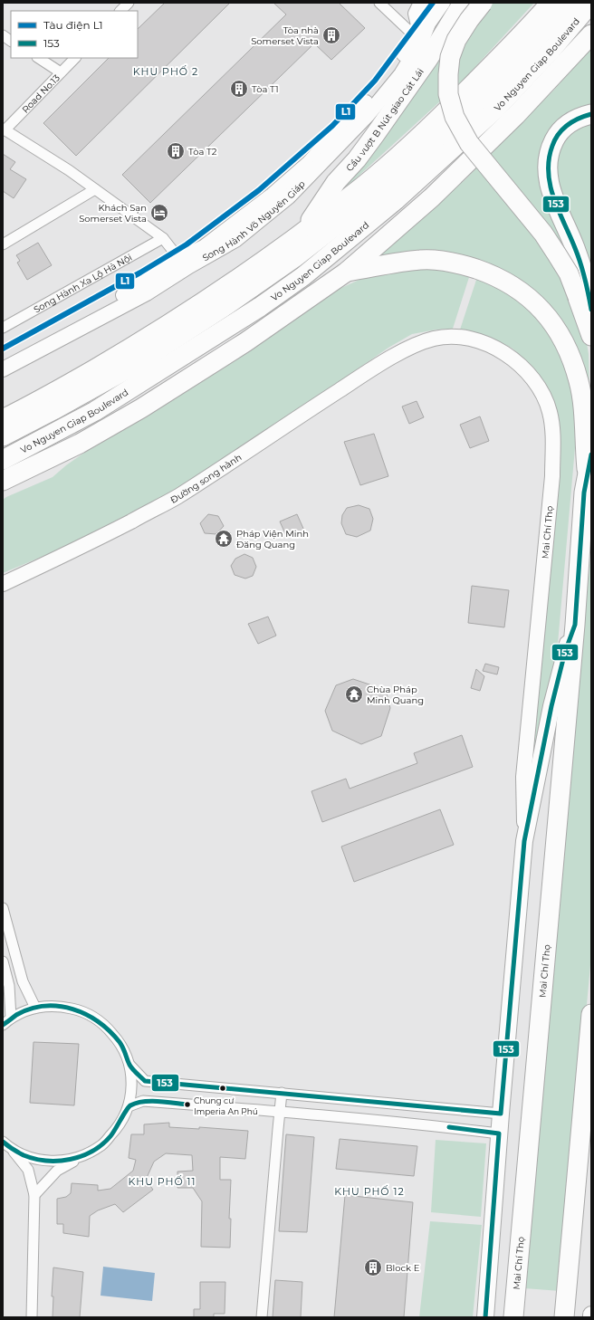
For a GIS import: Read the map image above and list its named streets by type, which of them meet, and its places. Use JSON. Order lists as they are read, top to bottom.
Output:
{
  "streets": {
    "highway": ["Vo Nguyen Giap Boulevard", "Cầu vượt B Nút giao Cát Lái", "Mai Chí Thọ"],
    "main road": ["Song Hành Võ Nguyên Giáp", "Đường song hành"],
    "street": ["Road No.13", "Song Hành Xa Lộ Hà Nội"]
  },
  "crossings": [
    ["Vo Nguyen Giap Boulevard", "Cầu vượt B Nút giao Cát Lái"],
    ["Vo Nguyen Giap Boulevard", "Mai Chí Thọ"],
    ["Đường song hành", "Mai Chí Thọ"]
  ],
  "districts": ["KHU PHỐ 2", "KHU PHỐ 11", "KHU PHỐ 12"],
  "places": {
    "building": [
      "Tòa nhà Somerset Vista",
      "Tòa T1",
      "Tòa T2",
      "Block E"
    ],
    "hotel": ["Khách Sạn Somerset Vista"],
    "temple": ["Pháp Viện Minh Đăng Quang", "Chùa Pháp Minh Quang"],
    "other": ["Chung cư Imperia An Phú"]
  },
  "lines": ["metro line L1", "transit line 153"],
  "legend": ["Tàu điện L1", "153"]
}
